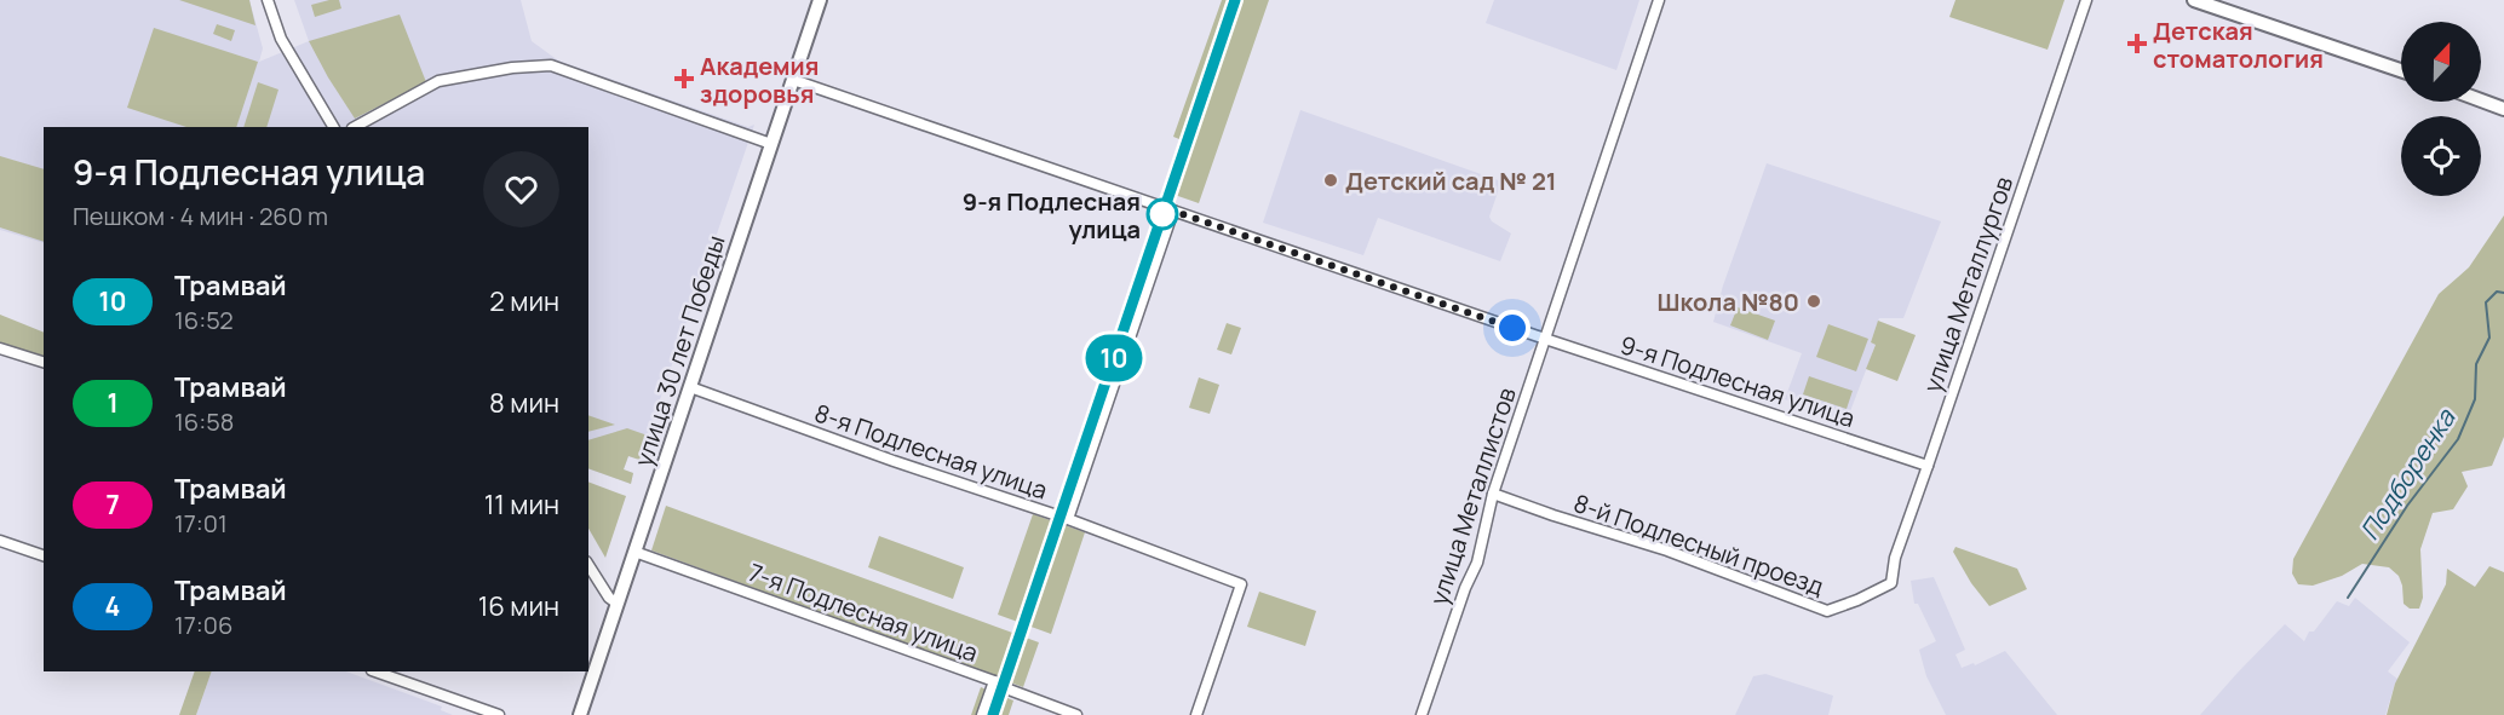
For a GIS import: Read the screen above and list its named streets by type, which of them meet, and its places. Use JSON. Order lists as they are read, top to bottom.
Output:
{
  "streets": {
    "main road": ["улица 30 лет Победы"],
    "street": [
      "улица Металлургов",
      "9-я Подлесная улица",
      "8-я Подлесная улица",
      "улица Металлистов",
      "8-й Подлесный проезд",
      "7-я Подлесная улица"
    ]
  },
  "crossings": [
    ["улица Металлургов", "9-я Подлесная улица"],
    ["улица Металлургов", "8-й Подлесный проезд"],
    ["улица 30 лет Победы", "9-я Подлесная улица"],
    ["улица 30 лет Победы", "8-я Подлесная улица"],
    ["улица 30 лет Победы", "7-я Подлесная улица"],
    ["9-я Подлесная улица", "улица Металлистов"],
    ["улица Металлистов", "8-й Подлесный проезд"]
  ],
  "water": ["Подборенка"],
  "places": {
    "health": ["Детская стоматология", "Академия здоровья"],
    "other": ["Детский сад № 21", "9-я Подлесная улица", "Школа №80"]
  },
  "lines": ["tram line 10"],
  "north": "top",
  "page": {
    "on_map": "10",
    "heading": ["9-я Подлесная улица", "Пешком · 4 мин · 260 m"],
    "list": [
      {
        "mark": "10",
        "name": "Трамвай",
        "note": "16:52",
        "value": "2 мин"
      },
      {
        "mark": "1",
        "name": "Трамвай",
        "note": "16:58",
        "value": "8 мин"
      },
      {
        "mark": "7",
        "name": "Трамвай",
        "note": "17:01",
        "value": "11 мин"
      },
      {
        "mark": "4",
        "name": "Трамвай",
        "note": "17:06",
        "value": "16 мин"
      }
    ]
  }
}
